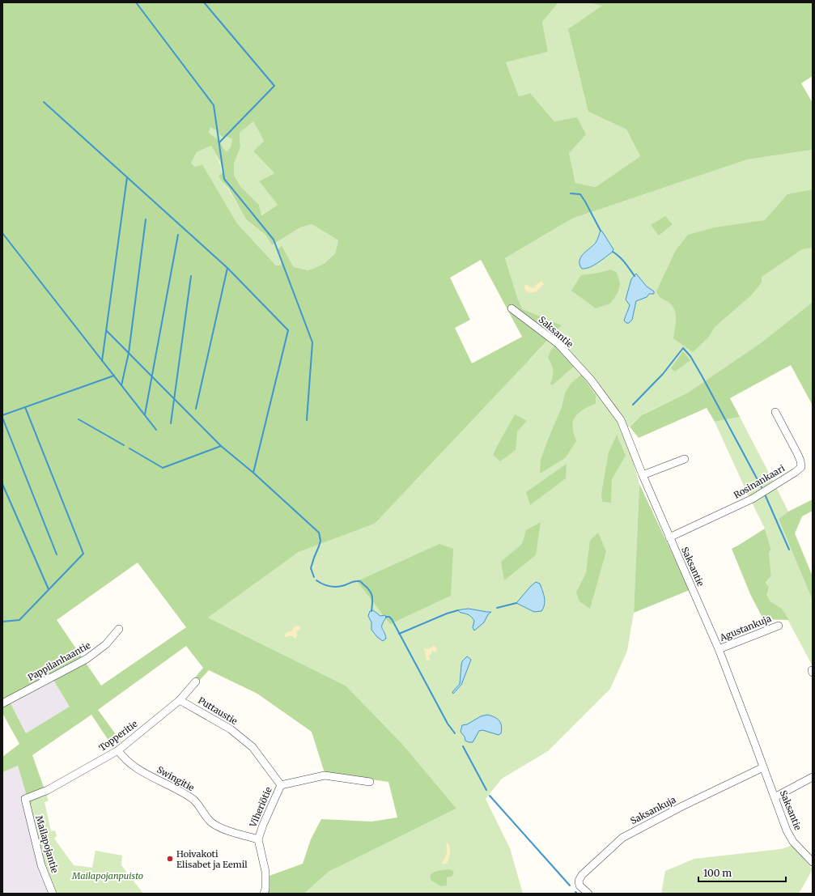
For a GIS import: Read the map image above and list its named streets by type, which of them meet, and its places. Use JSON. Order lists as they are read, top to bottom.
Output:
{
  "streets": {
    "street": [
      "Saksantie",
      "Rosinankaari",
      "Agustankuja",
      "Pappilanhaantie",
      "Puttaustie",
      "Topperitie",
      "Swingitie",
      "Viheriötie",
      "Saksankuja",
      "Mailapojantie"
    ]
  },
  "crossings": [
    ["Saksantie", "Rosinankaari"],
    ["Saksantie", "Agustankuja"],
    ["Saksantie", "Saksankuja"],
    ["Puttaustie", "Topperitie"],
    ["Puttaustie", "Viheriötie"],
    ["Topperitie", "Swingitie"],
    ["Topperitie", "Mailapojantie"],
    ["Swingitie", "Viheriötie"]
  ],
  "parks": ["Mailapojanpuisto"],
  "places": ["Hoivakoti Elisabet ja Eemil"],
  "scale_bar": "100 m"
}
